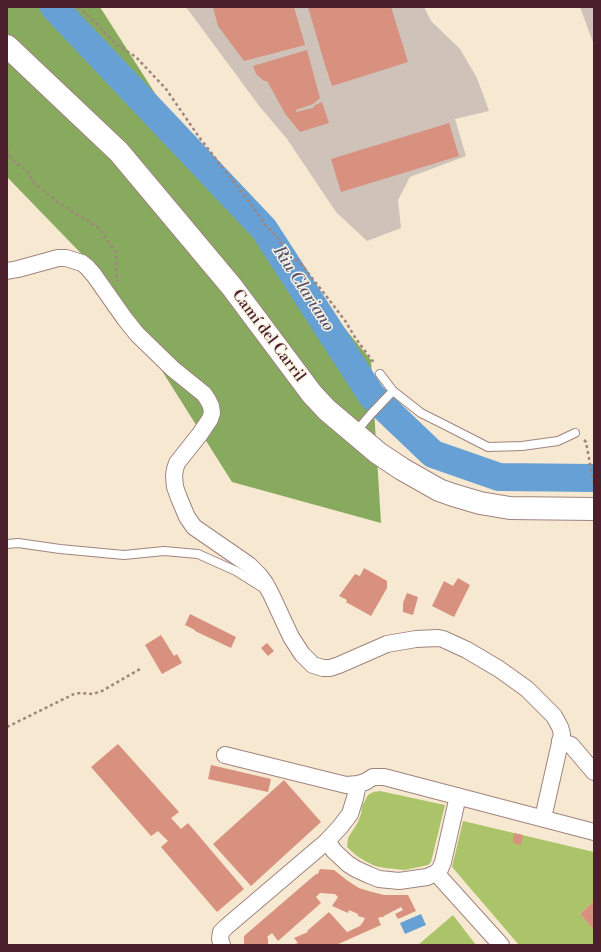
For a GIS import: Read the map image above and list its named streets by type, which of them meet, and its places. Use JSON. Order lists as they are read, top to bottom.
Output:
{
  "streets": {
    "street": ["Camí del Carril"]
  },
  "water": ["Riu Clariano"]
}
